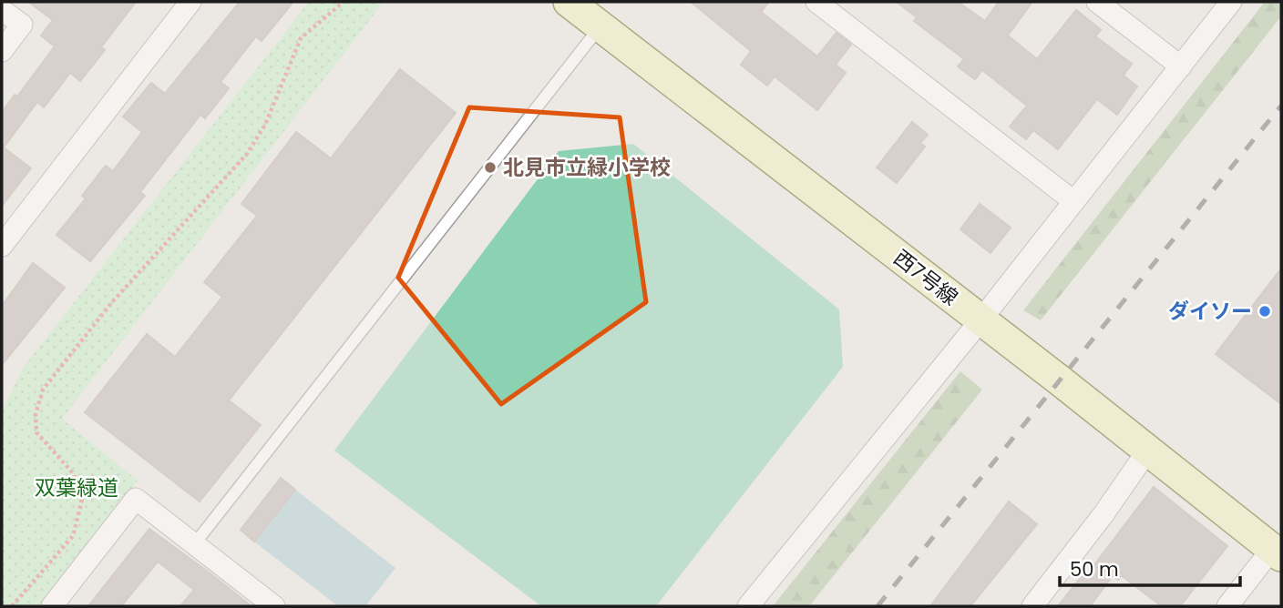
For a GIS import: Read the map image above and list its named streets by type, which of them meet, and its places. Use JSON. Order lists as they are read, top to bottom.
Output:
{
  "streets": {
    "street": ["西7号線"]
  },
  "parks": ["双葉緑道"],
  "places": ["北見市立緑小学校", "ダイソー"],
  "scale_bar": "50 m"
}
